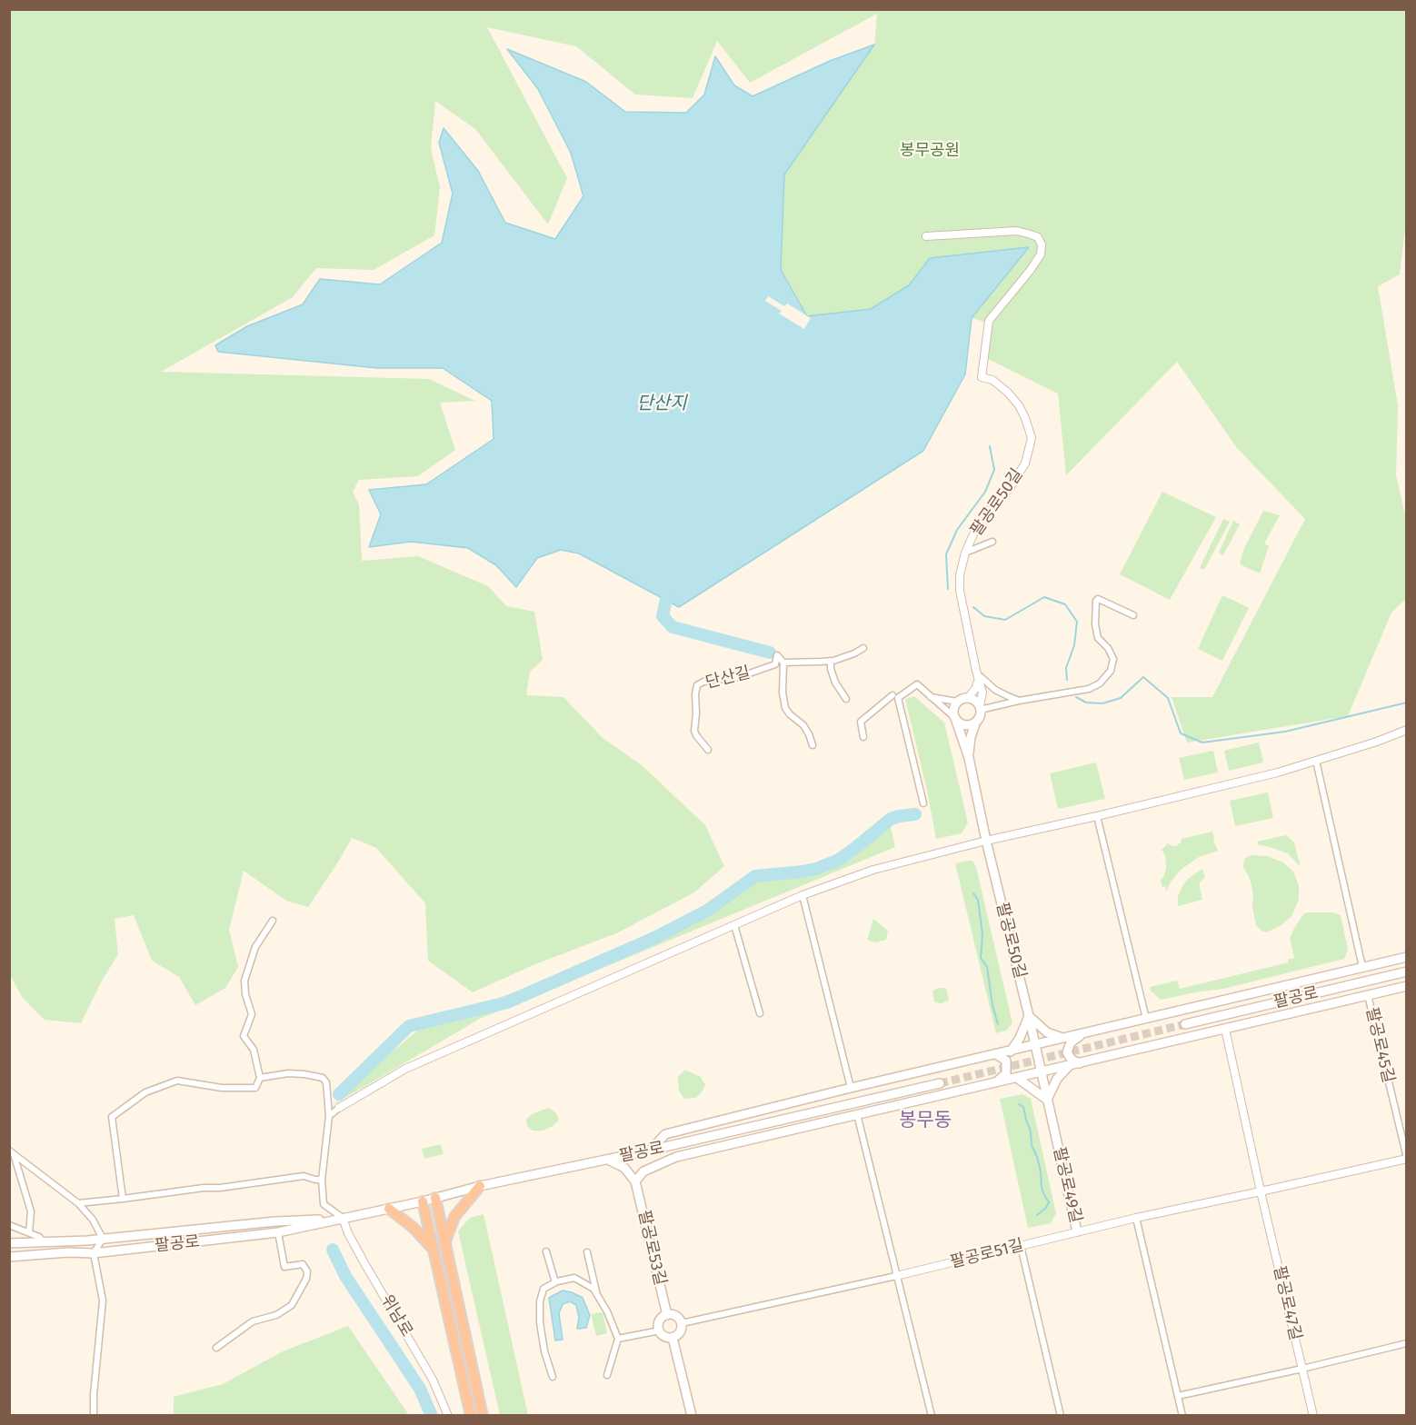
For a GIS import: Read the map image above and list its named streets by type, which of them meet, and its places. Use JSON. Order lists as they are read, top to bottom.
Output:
{
  "streets": {
    "main road": [
      "팔공로50길",
      "팔공로",
      "팔공로49길",
      "팔공로53길"
    ],
    "street": [
      "단산길",
      "팔공로45길",
      "팔공로51길",
      "팔공로47길",
      "위남로"
    ]
  },
  "crossings": [
    ["팔공로50길", "팔공로49길"],
    ["팔공로", "위남로"],
    ["팔공로49길", "팔공로51길"],
    ["팔공로49길", "팔공로47길"]
  ],
  "districts": ["봉무동"],
  "water": ["단산지"],
  "parks": ["봉무공원"]
}
